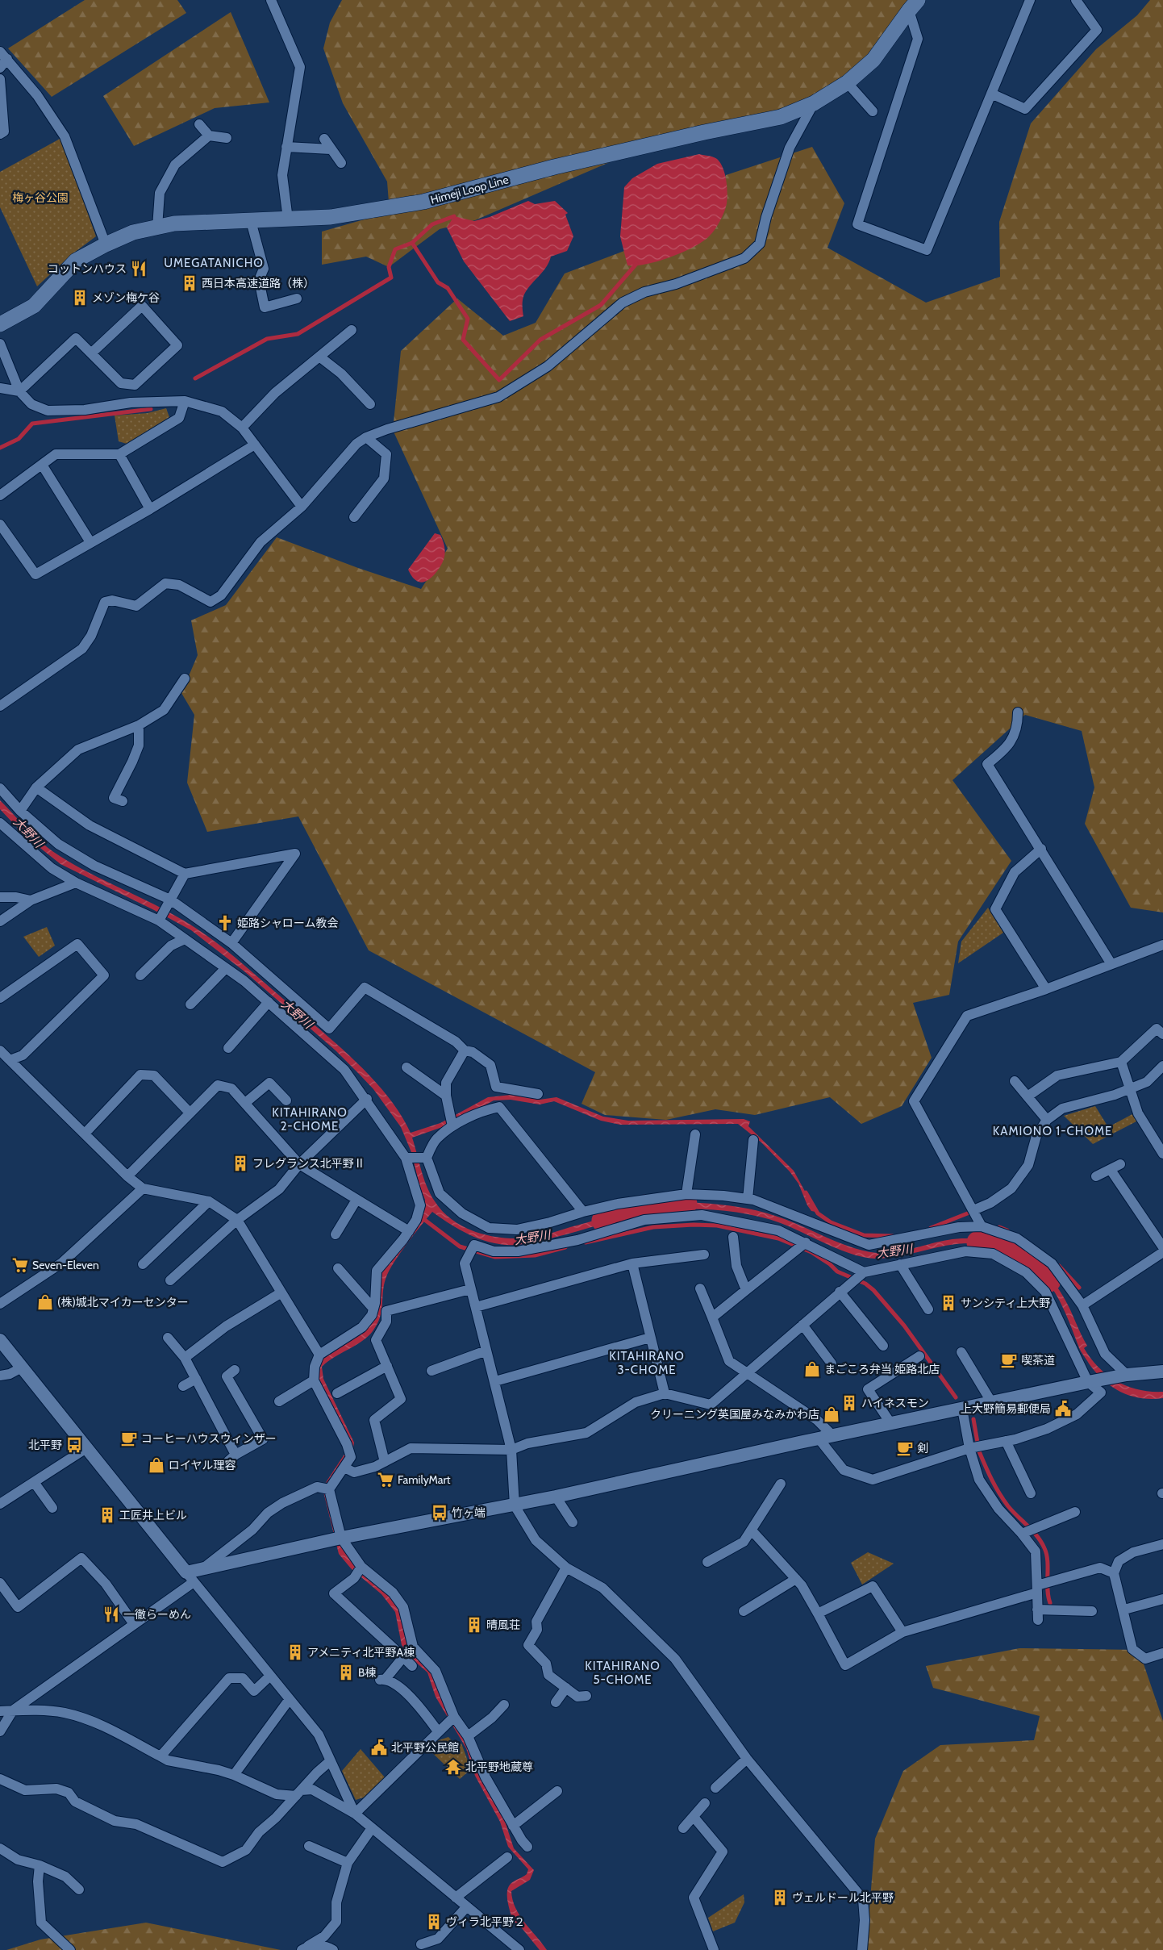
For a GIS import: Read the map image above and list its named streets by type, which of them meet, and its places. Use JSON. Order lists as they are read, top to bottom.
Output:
{
  "streets": {
    "main road": ["Himeji Loop Line"]
  },
  "districts": [
    "UMEGATANICHO",
    "KITAHIRANO 2-CHOME",
    "KAMIONO 1-CHOME",
    "KITAHIRANO 3-CHOME",
    "KITAHIRANO 5-CHOME"
  ],
  "water": ["大野川"],
  "parks": ["梅ヶ谷公園"],
  "places": {
    "restaurant": ["コットンハウス", "一徹らーめん"],
    "building": [
      "西日本高速道路（株）",
      "メゾン梅ケ谷",
      "フレグランス北平野Ⅱ",
      "サンシティ上大野",
      "ハイネスモン",
      "工匠井上ビル",
      "晴風荘",
      "アメニティ北平野A棟",
      "B棟",
      "ヴェルドール北平野",
      "ヴィラ北平野２"
    ],
    "church": ["姫路シャローム教会"],
    "supermarket": ["Seven-Eleven", "FamilyMart"],
    "shop": [
      "(株)城北マイカーセンター",
      "まごころ弁当 姫路北店",
      "クリーニング英国屋みなみかわ店",
      "ロイヤル理容"
    ],
    "cafe": ["喫茶道", "コーヒーハウスウィンザー", "剣"],
    "public building": ["上大野簡易郵便局", "北平野公民館"],
    "bus stop": ["北平野", "竹ヶ端"],
    "temple": ["北平野地蔵尊"]
  }
}
